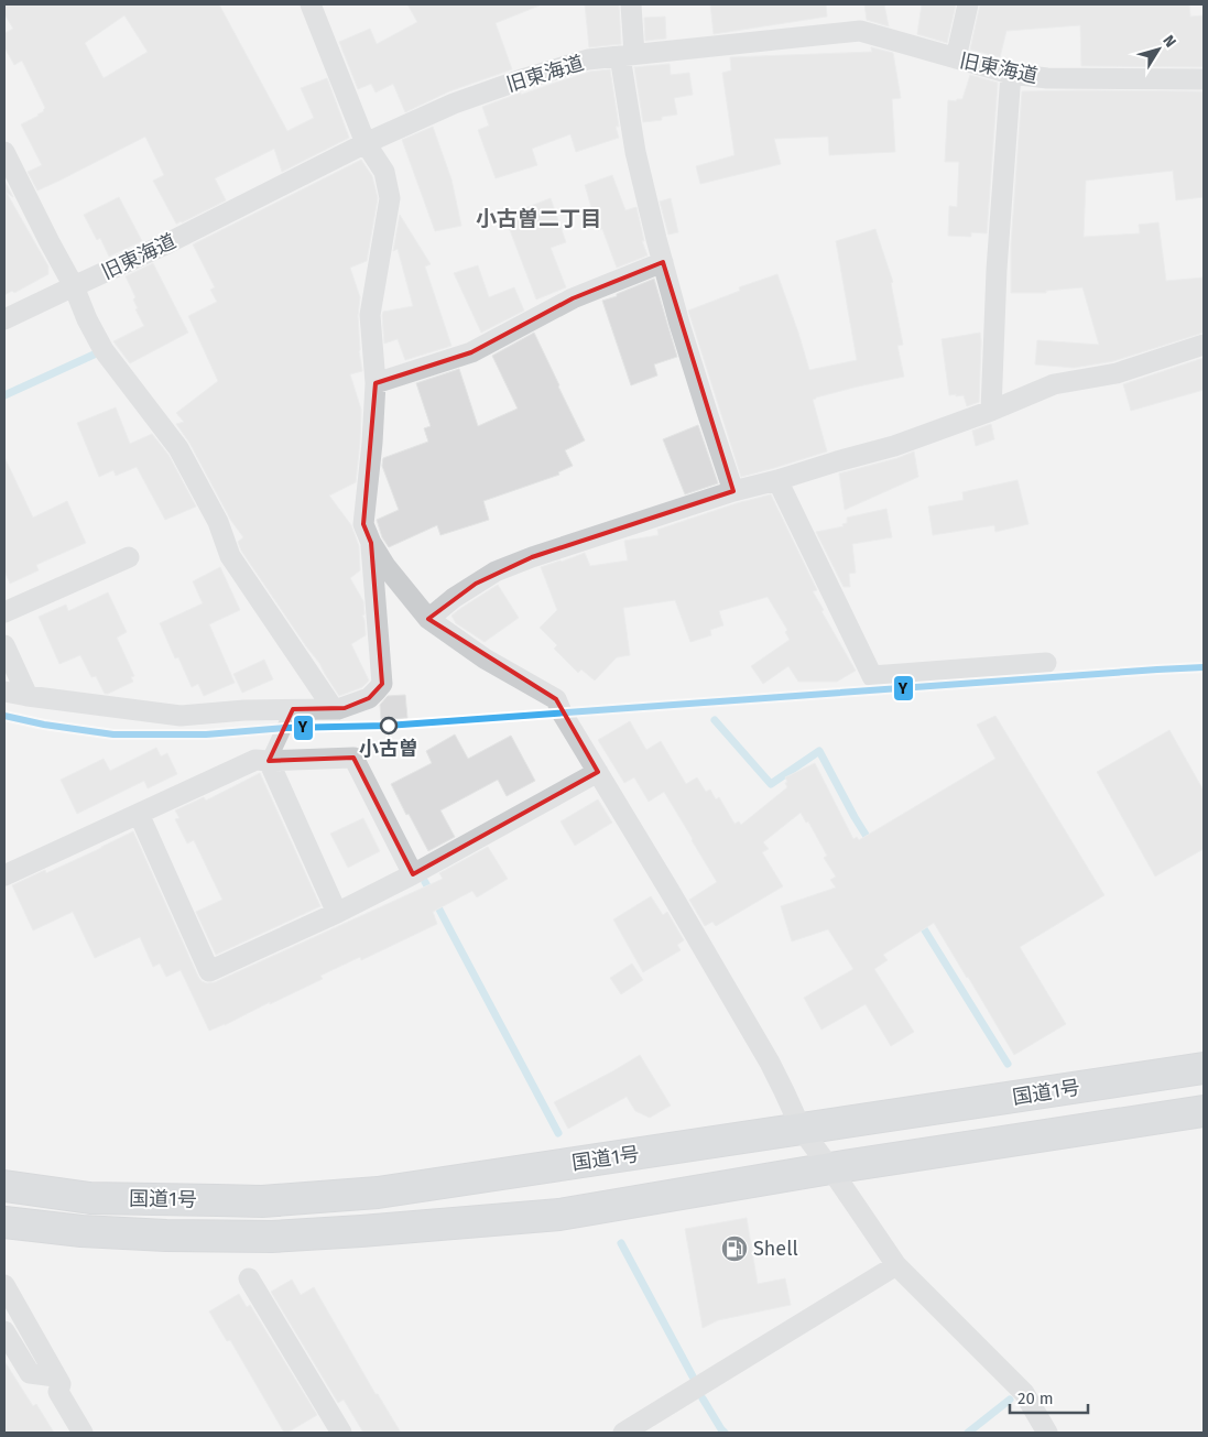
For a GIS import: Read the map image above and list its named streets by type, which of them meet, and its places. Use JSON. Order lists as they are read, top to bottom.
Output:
{
  "streets": {
    "highway": ["国道1号"],
    "street": ["旧東海道"]
  },
  "districts": ["小古曽二丁目"],
  "places": {
    "other": ["小古曽"],
    "fuel station": ["Shell"]
  },
  "lines": ["transit line Y"],
  "scale_bar": "20 m",
  "north": "top right"
}
